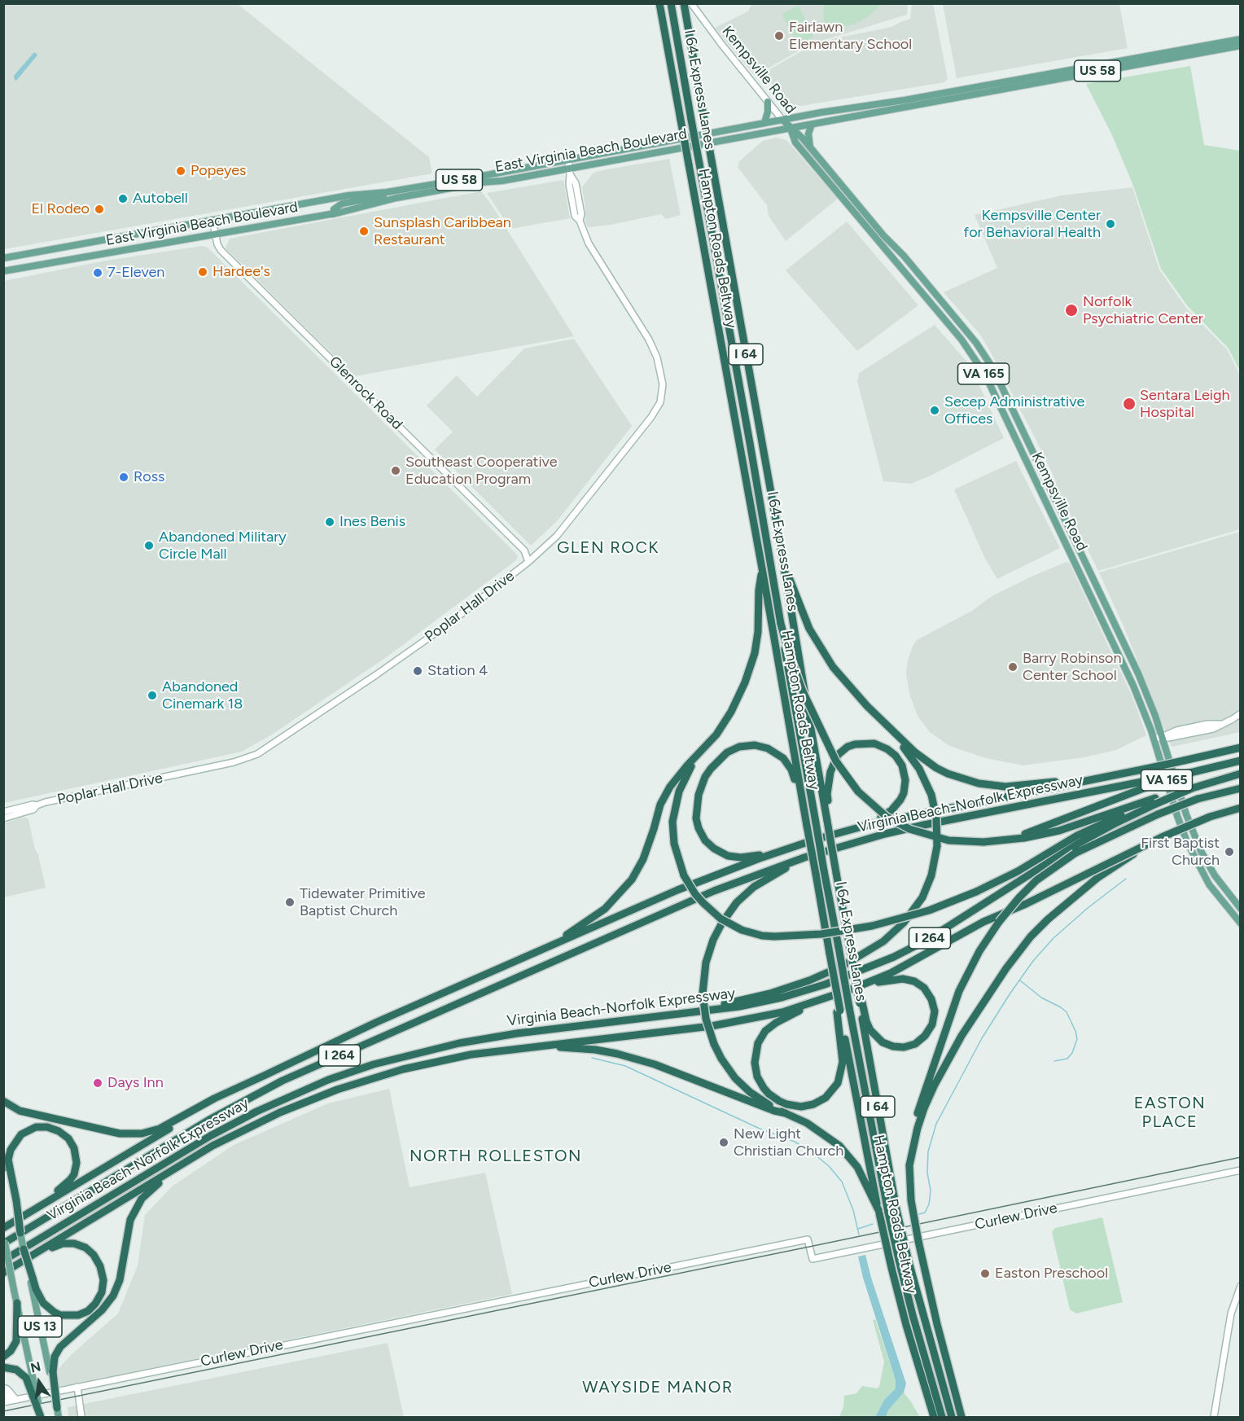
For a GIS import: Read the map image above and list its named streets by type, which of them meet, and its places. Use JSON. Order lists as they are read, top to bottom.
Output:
{
  "streets": {
    "highway": [
      "I 64 Express Lanes",
      "Hampton Roads Beltway",
      "I 64",
      "Virginia Beach-Norfolk Expressway",
      "I 264"
    ],
    "main road": [
      "Kempsville Road",
      "US 58",
      "East Virginia Beach Boulevard",
      "VA 165",
      "US 13"
    ],
    "street": ["Glenrock Road", "Poplar Hall Drive", "Curlew Drive"]
  },
  "crossings": [
    ["Kempsville Road", "East Virginia Beach Boulevard"],
    ["East Virginia Beach Boulevard", "Glenrock Road"],
    ["East Virginia Beach Boulevard", "Poplar Hall Drive"],
    ["Glenrock Road", "Poplar Hall Drive"]
  ],
  "districts": [
    "GLEN ROCK",
    "EASTON PLACE",
    "NORTH ROLLESTON",
    "WAYSIDE MANOR"
  ],
  "places": [
    "Fairlawn Elementary School",
    "Popeyes",
    "Autobell",
    "El Rodeo",
    "Kempsville Center for Behavioral Health",
    "Sunsplash Caribbean Restaurant",
    "Hardee's",
    "7-Eleven",
    "Norfolk Psychiatric Center",
    "Sentara Leigh Hospital",
    "Secep Administrative Offices",
    "Southeast Cooperative Education Program",
    "Ross",
    "Ines Benis",
    "Abandoned Military Circle Mall",
    "Barry Robinson Center School",
    "Station 4",
    "Abandoned Cinemark 18",
    "First Baptist Church",
    "Tidewater Primitive Baptist Church",
    "Days Inn",
    "New Light Christian Church",
    "Easton Preschool"
  ],
  "north": "top"
}
